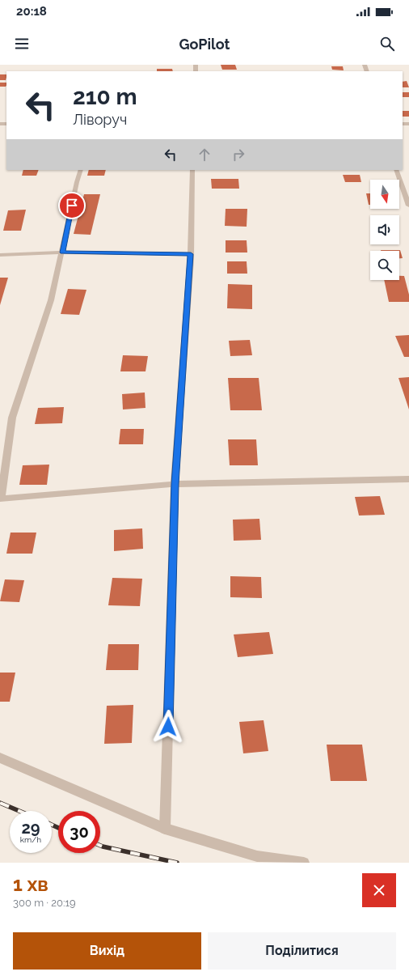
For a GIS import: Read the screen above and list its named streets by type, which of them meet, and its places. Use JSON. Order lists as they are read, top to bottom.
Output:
{
  "north": "bottom",
  "page": {
    "status": "20:18",
    "header": "GoPilot",
    "turn": ["210 m", "Ліворуч"],
    "speed": "29 km/h",
    "limit": "30",
    "heading": ["1 хв", "300 m · 20:19"],
    "buttons": ["Вихід", "Поділитися"]
  }
}
